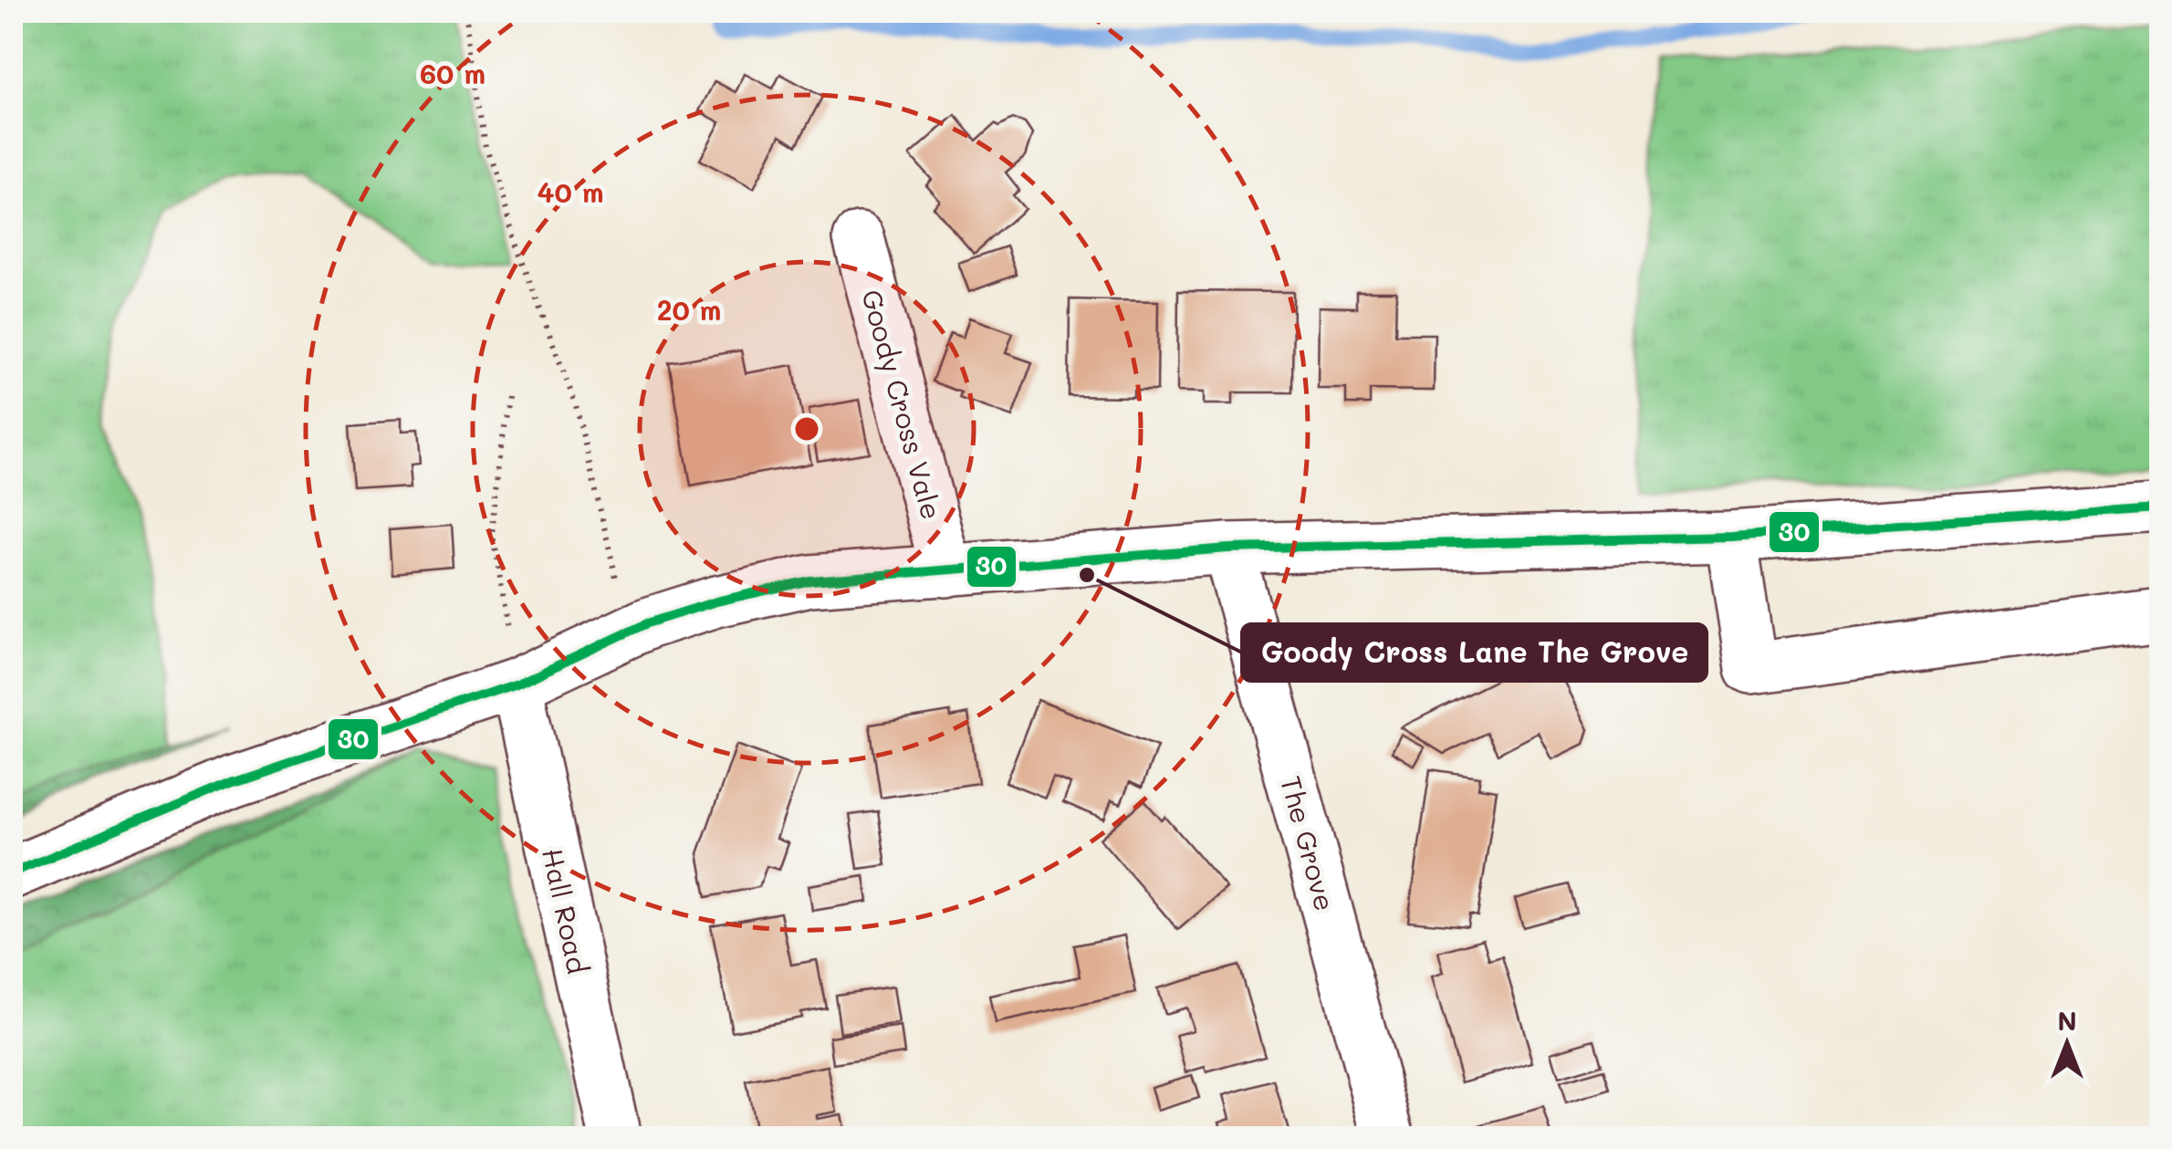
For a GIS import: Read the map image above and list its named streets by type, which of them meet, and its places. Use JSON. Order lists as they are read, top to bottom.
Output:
{
  "streets": {
    "street": ["Goody Cross Vale", "The Grove", "Hall Road"]
  },
  "places": ["Goody Cross Lane The Grove"],
  "lines": ["transit line 30"],
  "north": "top",
  "rings": ["60 m", "40 m", "20 m"]
}
